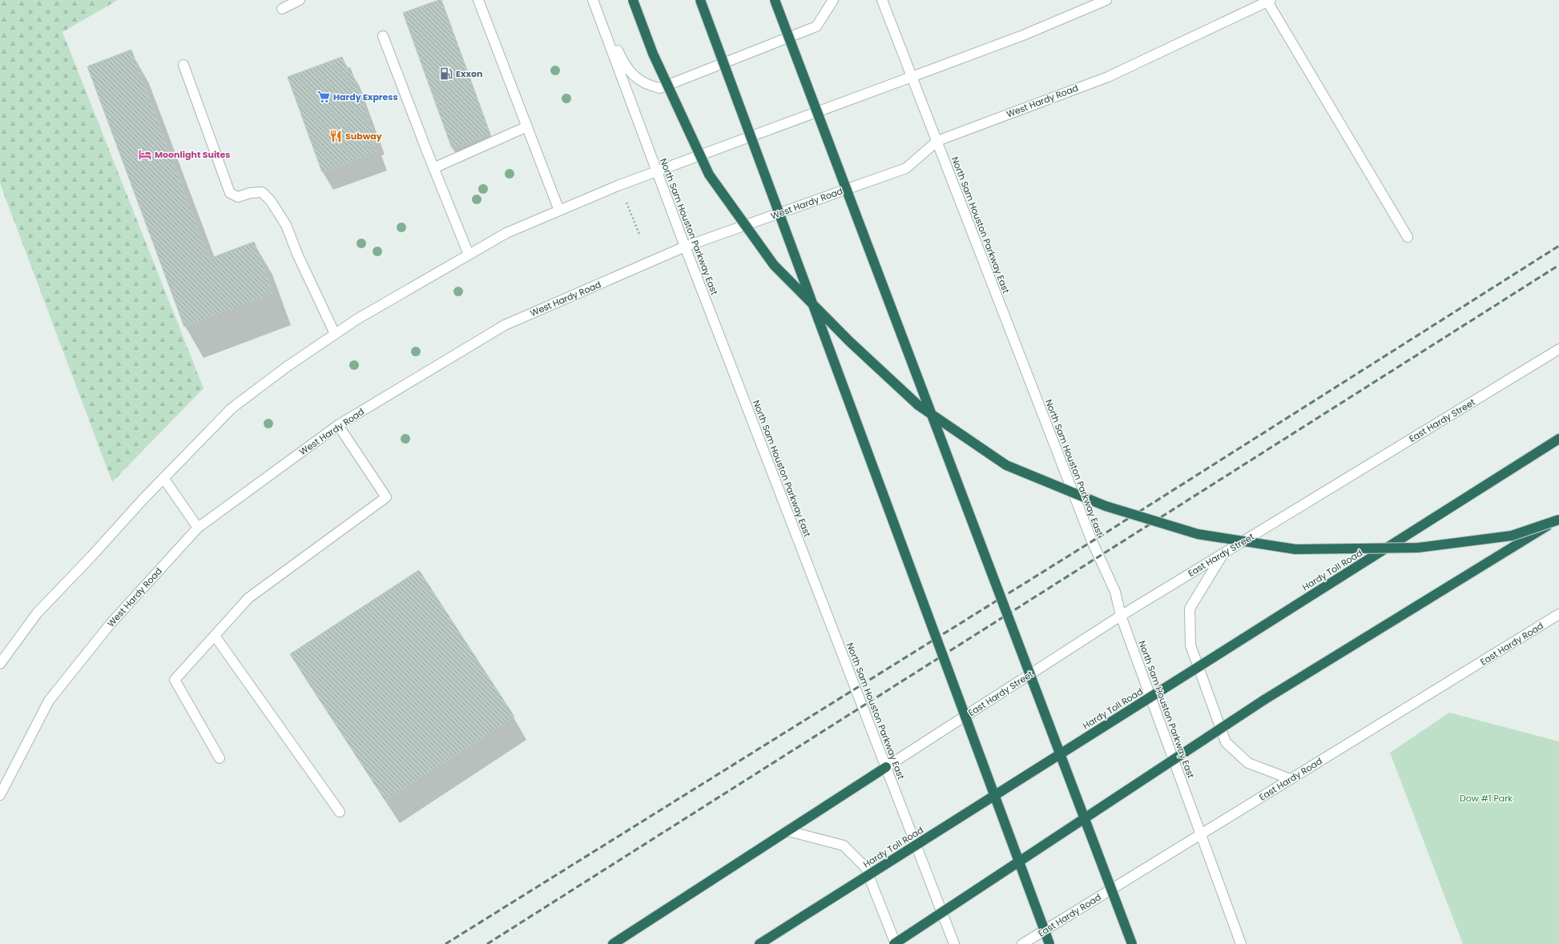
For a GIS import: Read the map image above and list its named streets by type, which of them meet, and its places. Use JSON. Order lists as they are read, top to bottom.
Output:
{
  "streets": {
    "highway": ["Hardy Toll Road"],
    "main road": [
      "West Hardy Road",
      "North Sam Houston Parkway East",
      "East Hardy Street",
      "East Hardy Road"
    ]
  },
  "crossings": [
    ["West Hardy Road", "North Sam Houston Parkway East"],
    ["North Sam Houston Parkway East", "East Hardy Street"],
    ["North Sam Houston Parkway East", "East Hardy Road"]
  ],
  "parks": ["Dow #1 Park"],
  "places": {
    "fuel station": ["Exxon"],
    "supermarket": ["Hardy Express"],
    "restaurant": ["Subway"],
    "hotel": ["Moonlight Suites"]
  }
}
